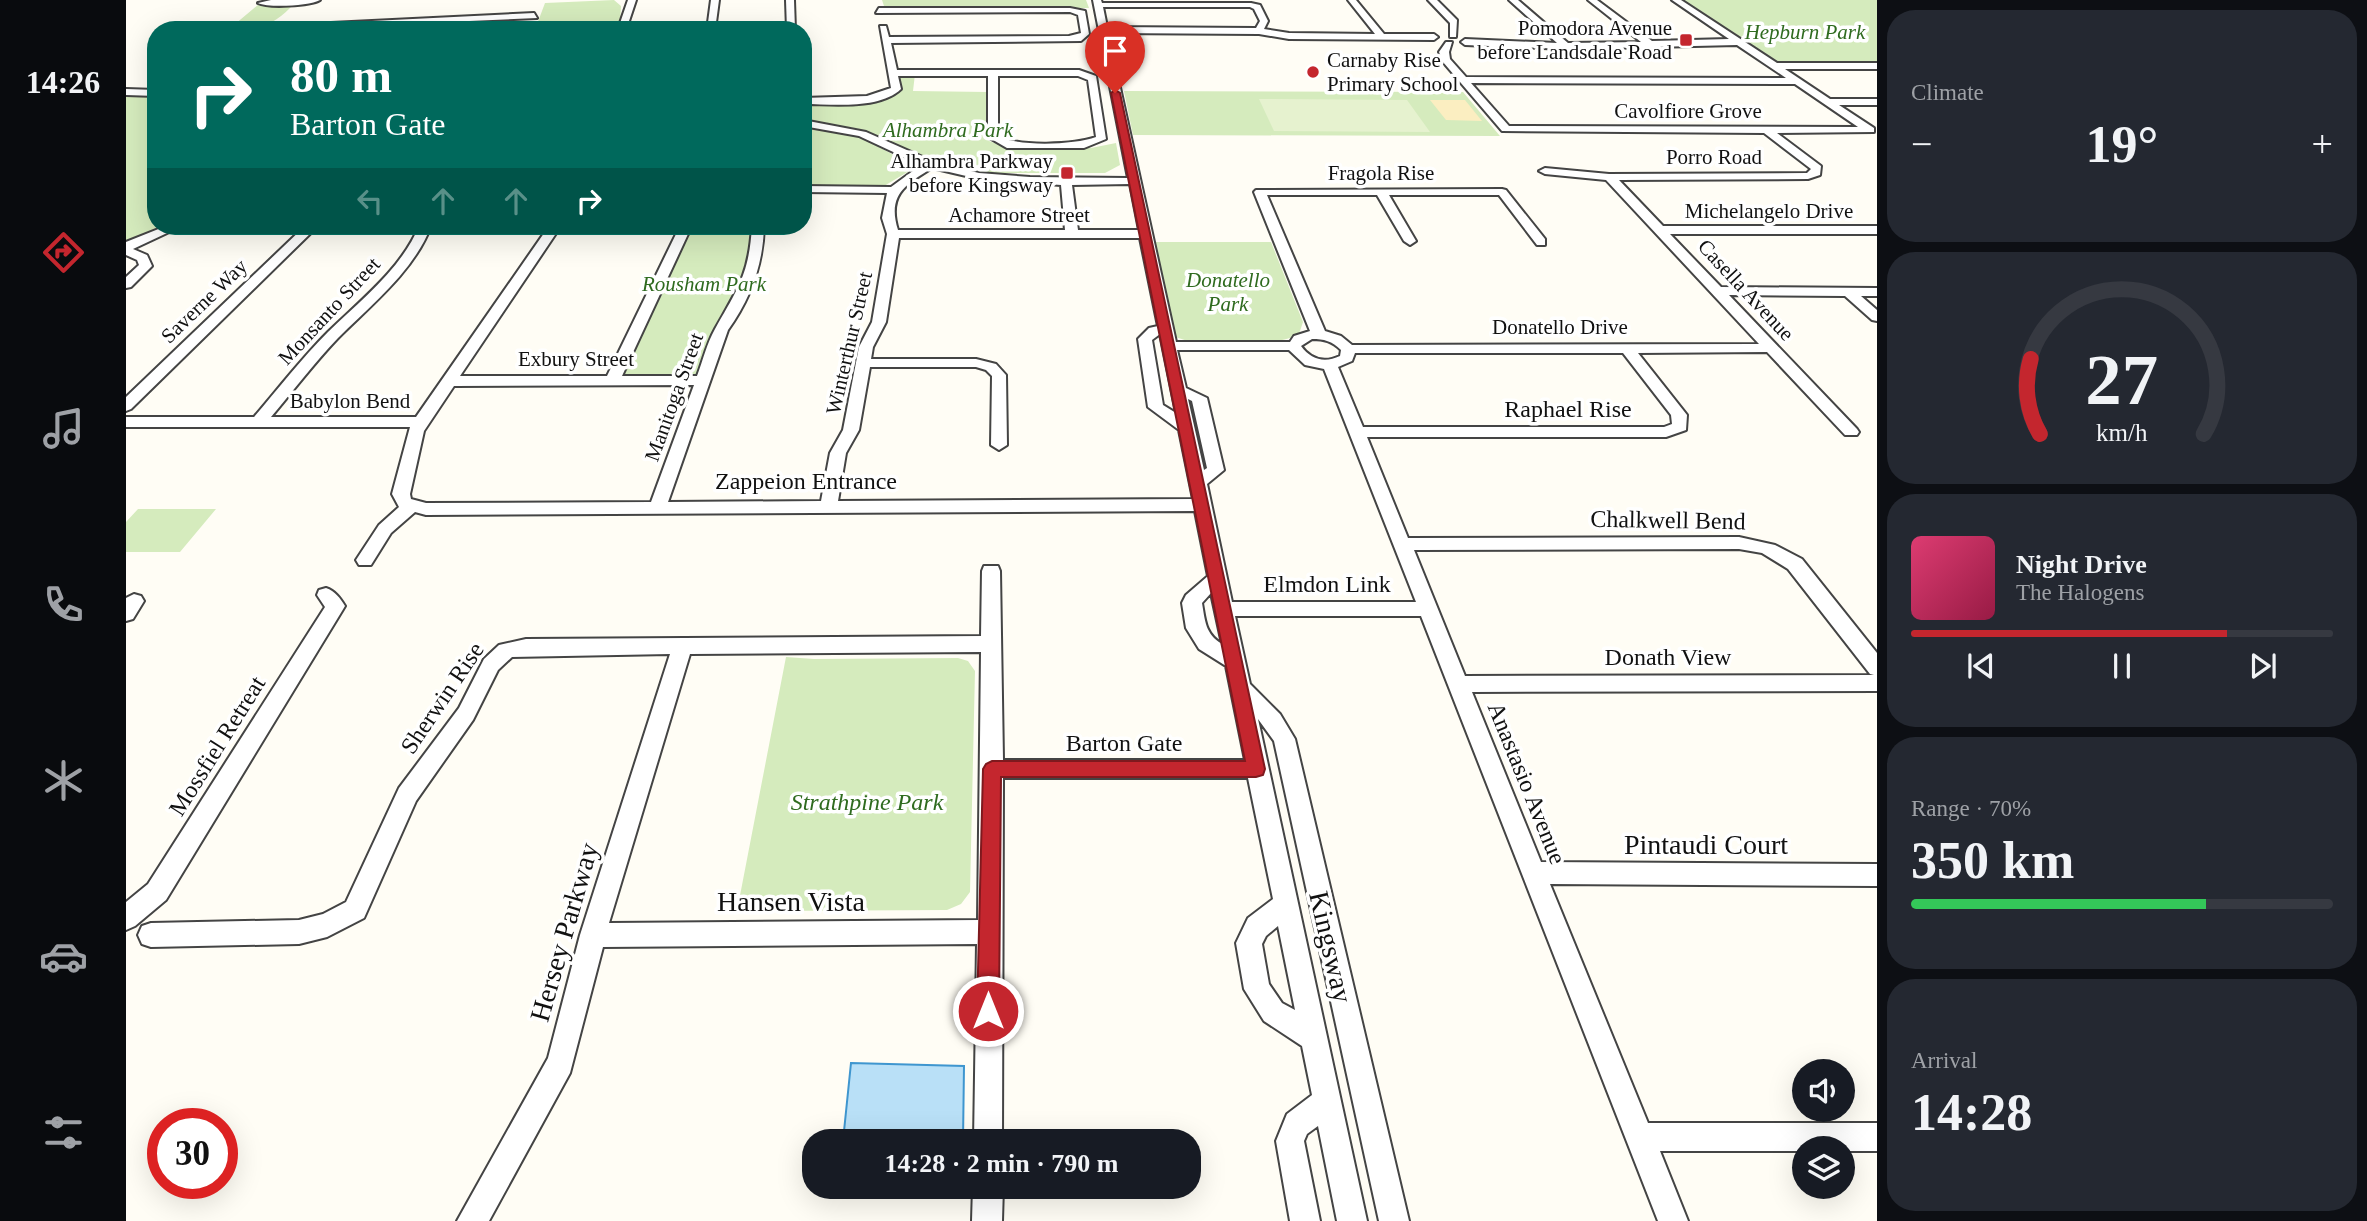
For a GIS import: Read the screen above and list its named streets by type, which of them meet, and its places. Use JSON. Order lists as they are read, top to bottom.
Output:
{
  "streets": {
    "street": [
      "Cavolfiore Grove",
      "Porro Road",
      "Fragola Rise",
      "Michelangelo Drive",
      "Achamore Street",
      "Casella Avenue",
      "Saverne Way",
      "Monsanto Street",
      "Donatello Drive",
      "Winterthur Street",
      "Exbury Street",
      "Manitoga Street",
      "Babylon Bend",
      "Raphael Rise",
      "Zappeion Entrance",
      "Chalkwell Bend",
      "Elmdon Link",
      "Donath View",
      "Sherwin Rise",
      "Barton Gate",
      "Mossfiel Retreat",
      "Anastasio Avenue",
      "Pintaudi Court",
      "Hansen Vista",
      "Hersey Parkway",
      "Kingsway"
    ]
  },
  "crossings": [
    ["Cavolfiore Grove", "Porro Road"],
    ["Porro Road", "Casella Avenue"],
    ["Michelangelo Drive", "Casella Avenue"],
    ["Achamore Street", "Winterthur Street"],
    ["Achamore Street", "Kingsway"],
    ["Casella Avenue", "Donatello Drive"],
    ["Monsanto Street", "Babylon Bend"],
    ["Donatello Drive", "Raphael Rise"],
    ["Winterthur Street", "Zappeion Entrance"],
    ["Exbury Street", "Manitoga Street"],
    ["Exbury Street", "Babylon Bend"],
    ["Manitoga Street", "Zappeion Entrance"],
    ["Raphael Rise", "Anastasio Avenue"],
    ["Zappeion Entrance", "Kingsway"],
    ["Chalkwell Bend", "Anastasio Avenue"],
    ["Elmdon Link", "Anastasio Avenue"],
    ["Elmdon Link", "Kingsway"],
    ["Donath View", "Anastasio Avenue"],
    ["Sherwin Rise", "Hersey Parkway"],
    ["Barton Gate", "Kingsway"],
    ["Anastasio Avenue", "Pintaudi Court"],
    ["Hansen Vista", "Hersey Parkway"]
  ],
  "parks": [
    "Hepburn Park",
    "Alhambra Park",
    "Donatello Park",
    "Rousham Park",
    "Strathpine Park"
  ],
  "places": {
    "transit": ["Pomodora Avenue before Landsdale Road", "Alhambra Parkway before Kingsway"],
    "other": ["Carnaby Rise Primary School"]
  },
  "page": {
    "tabs": "14:26",
    "tile": [
      "Climate",
      ["Range · 70%", "350 km"],
      ["Arrival", "14:28"]
    ],
    "turn": ["80 m", "Barton Gate"],
    "heat": ["−", "19°", "+"],
    "song": ["Night Drive", "The Halogens"],
    "limit": "30",
    "trip": "14:28 · 2 min · 790 m",
    "gauge": ["27", "km/h"]
  }
}
